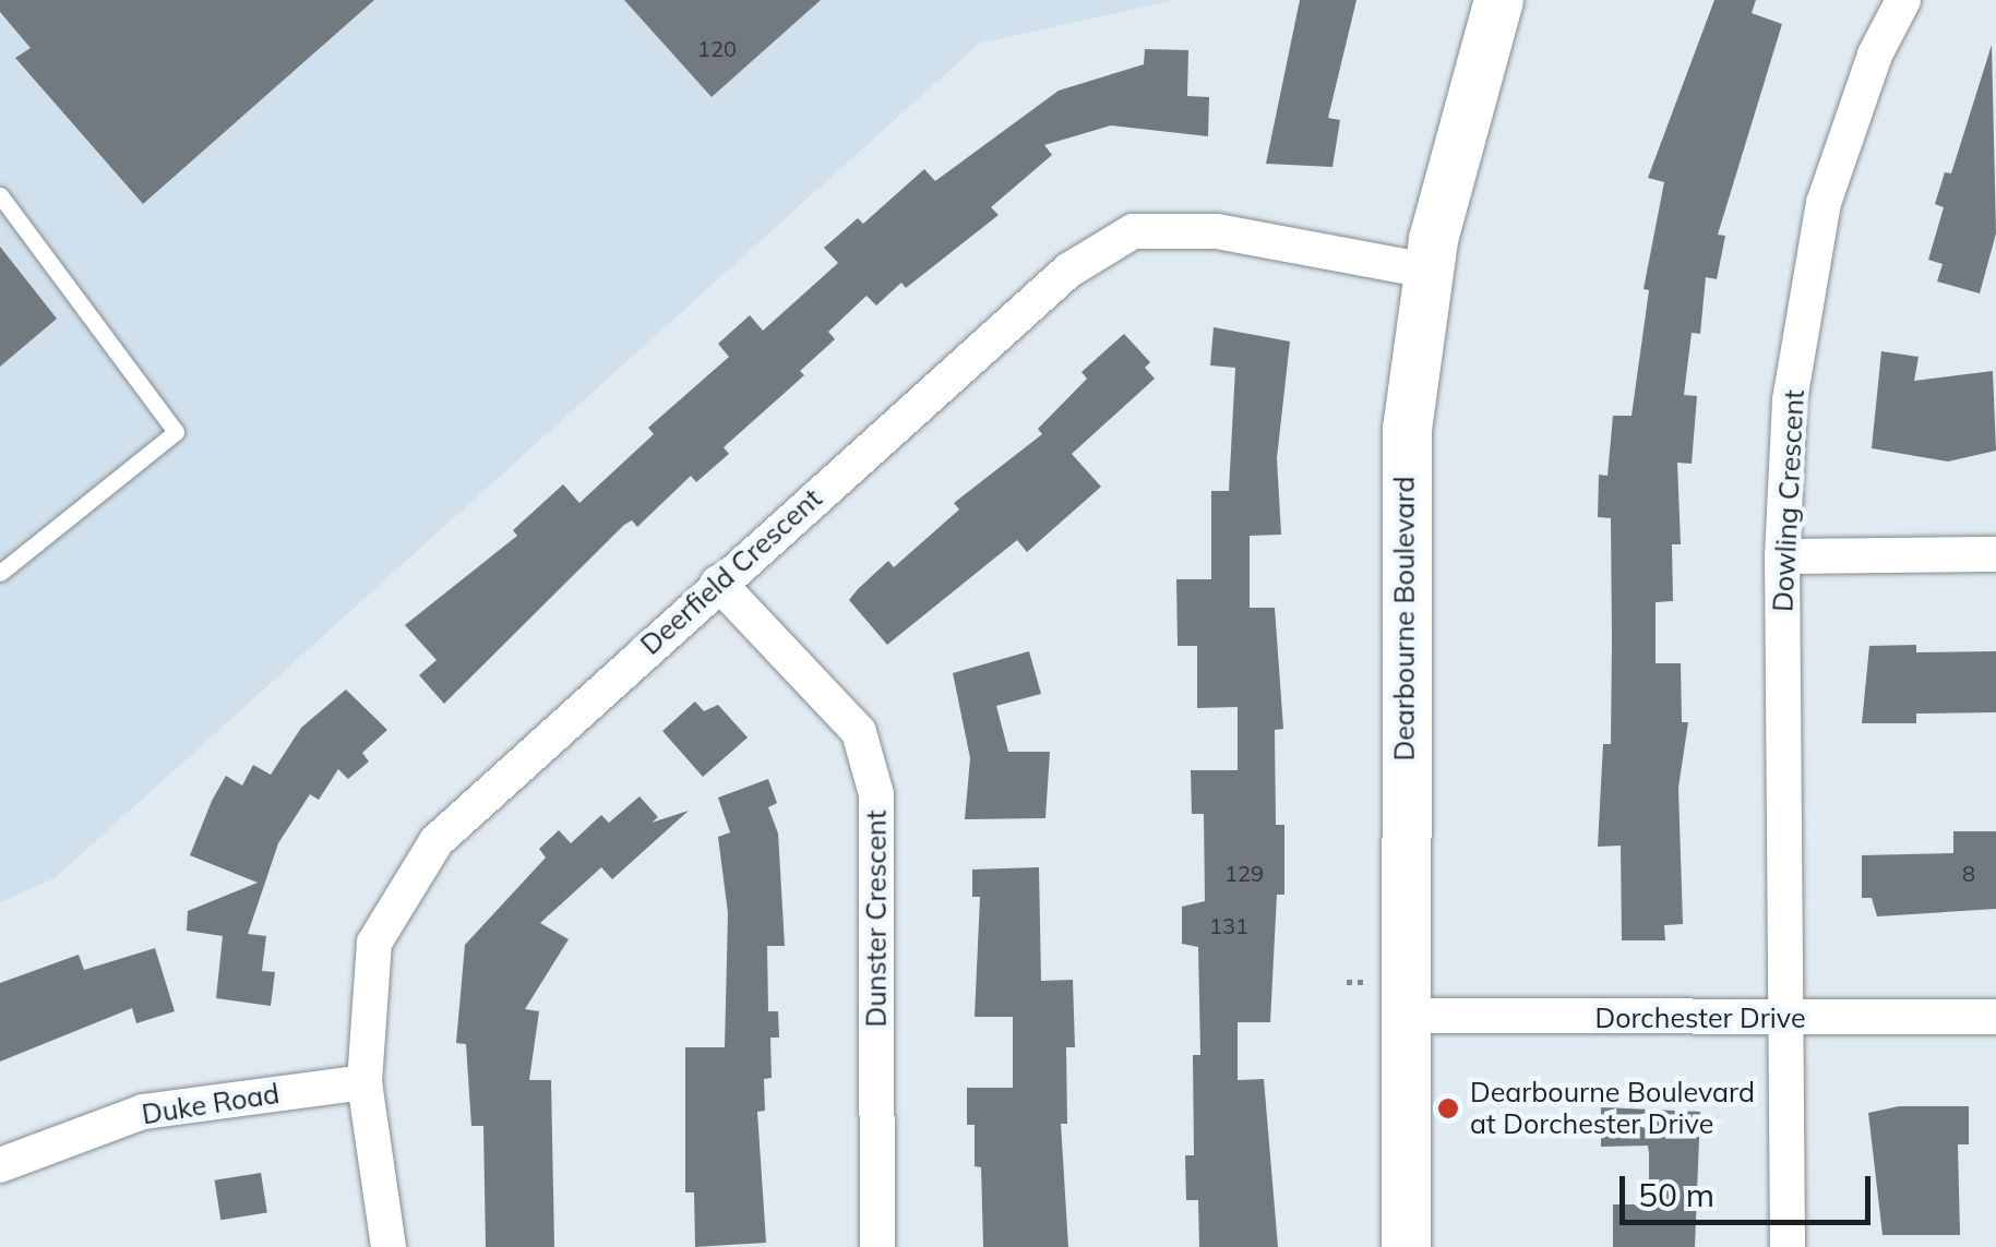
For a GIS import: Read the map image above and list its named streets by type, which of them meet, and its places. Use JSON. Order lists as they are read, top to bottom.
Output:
{
  "streets": {
    "street": [
      "Dowling Crescent",
      "Deerfield Crescent",
      "Dearbourne Boulevard",
      "Dunster Crescent",
      "Dorchester Drive",
      "Duke Road"
    ]
  },
  "crossings": [
    ["Dowling Crescent", "Dorchester Drive"],
    ["Deerfield Crescent", "Dearbourne Boulevard"],
    ["Deerfield Crescent", "Dunster Crescent"],
    ["Deerfield Crescent", "Duke Road"],
    ["Dearbourne Boulevard", "Dorchester Drive"]
  ],
  "places": ["Dearbourne Boulevard at Dorchester Drive"],
  "house_numbers": [
    "120",
    "129",
    "8",
    "131"
  ],
  "scale_bar": "50 m"
}
